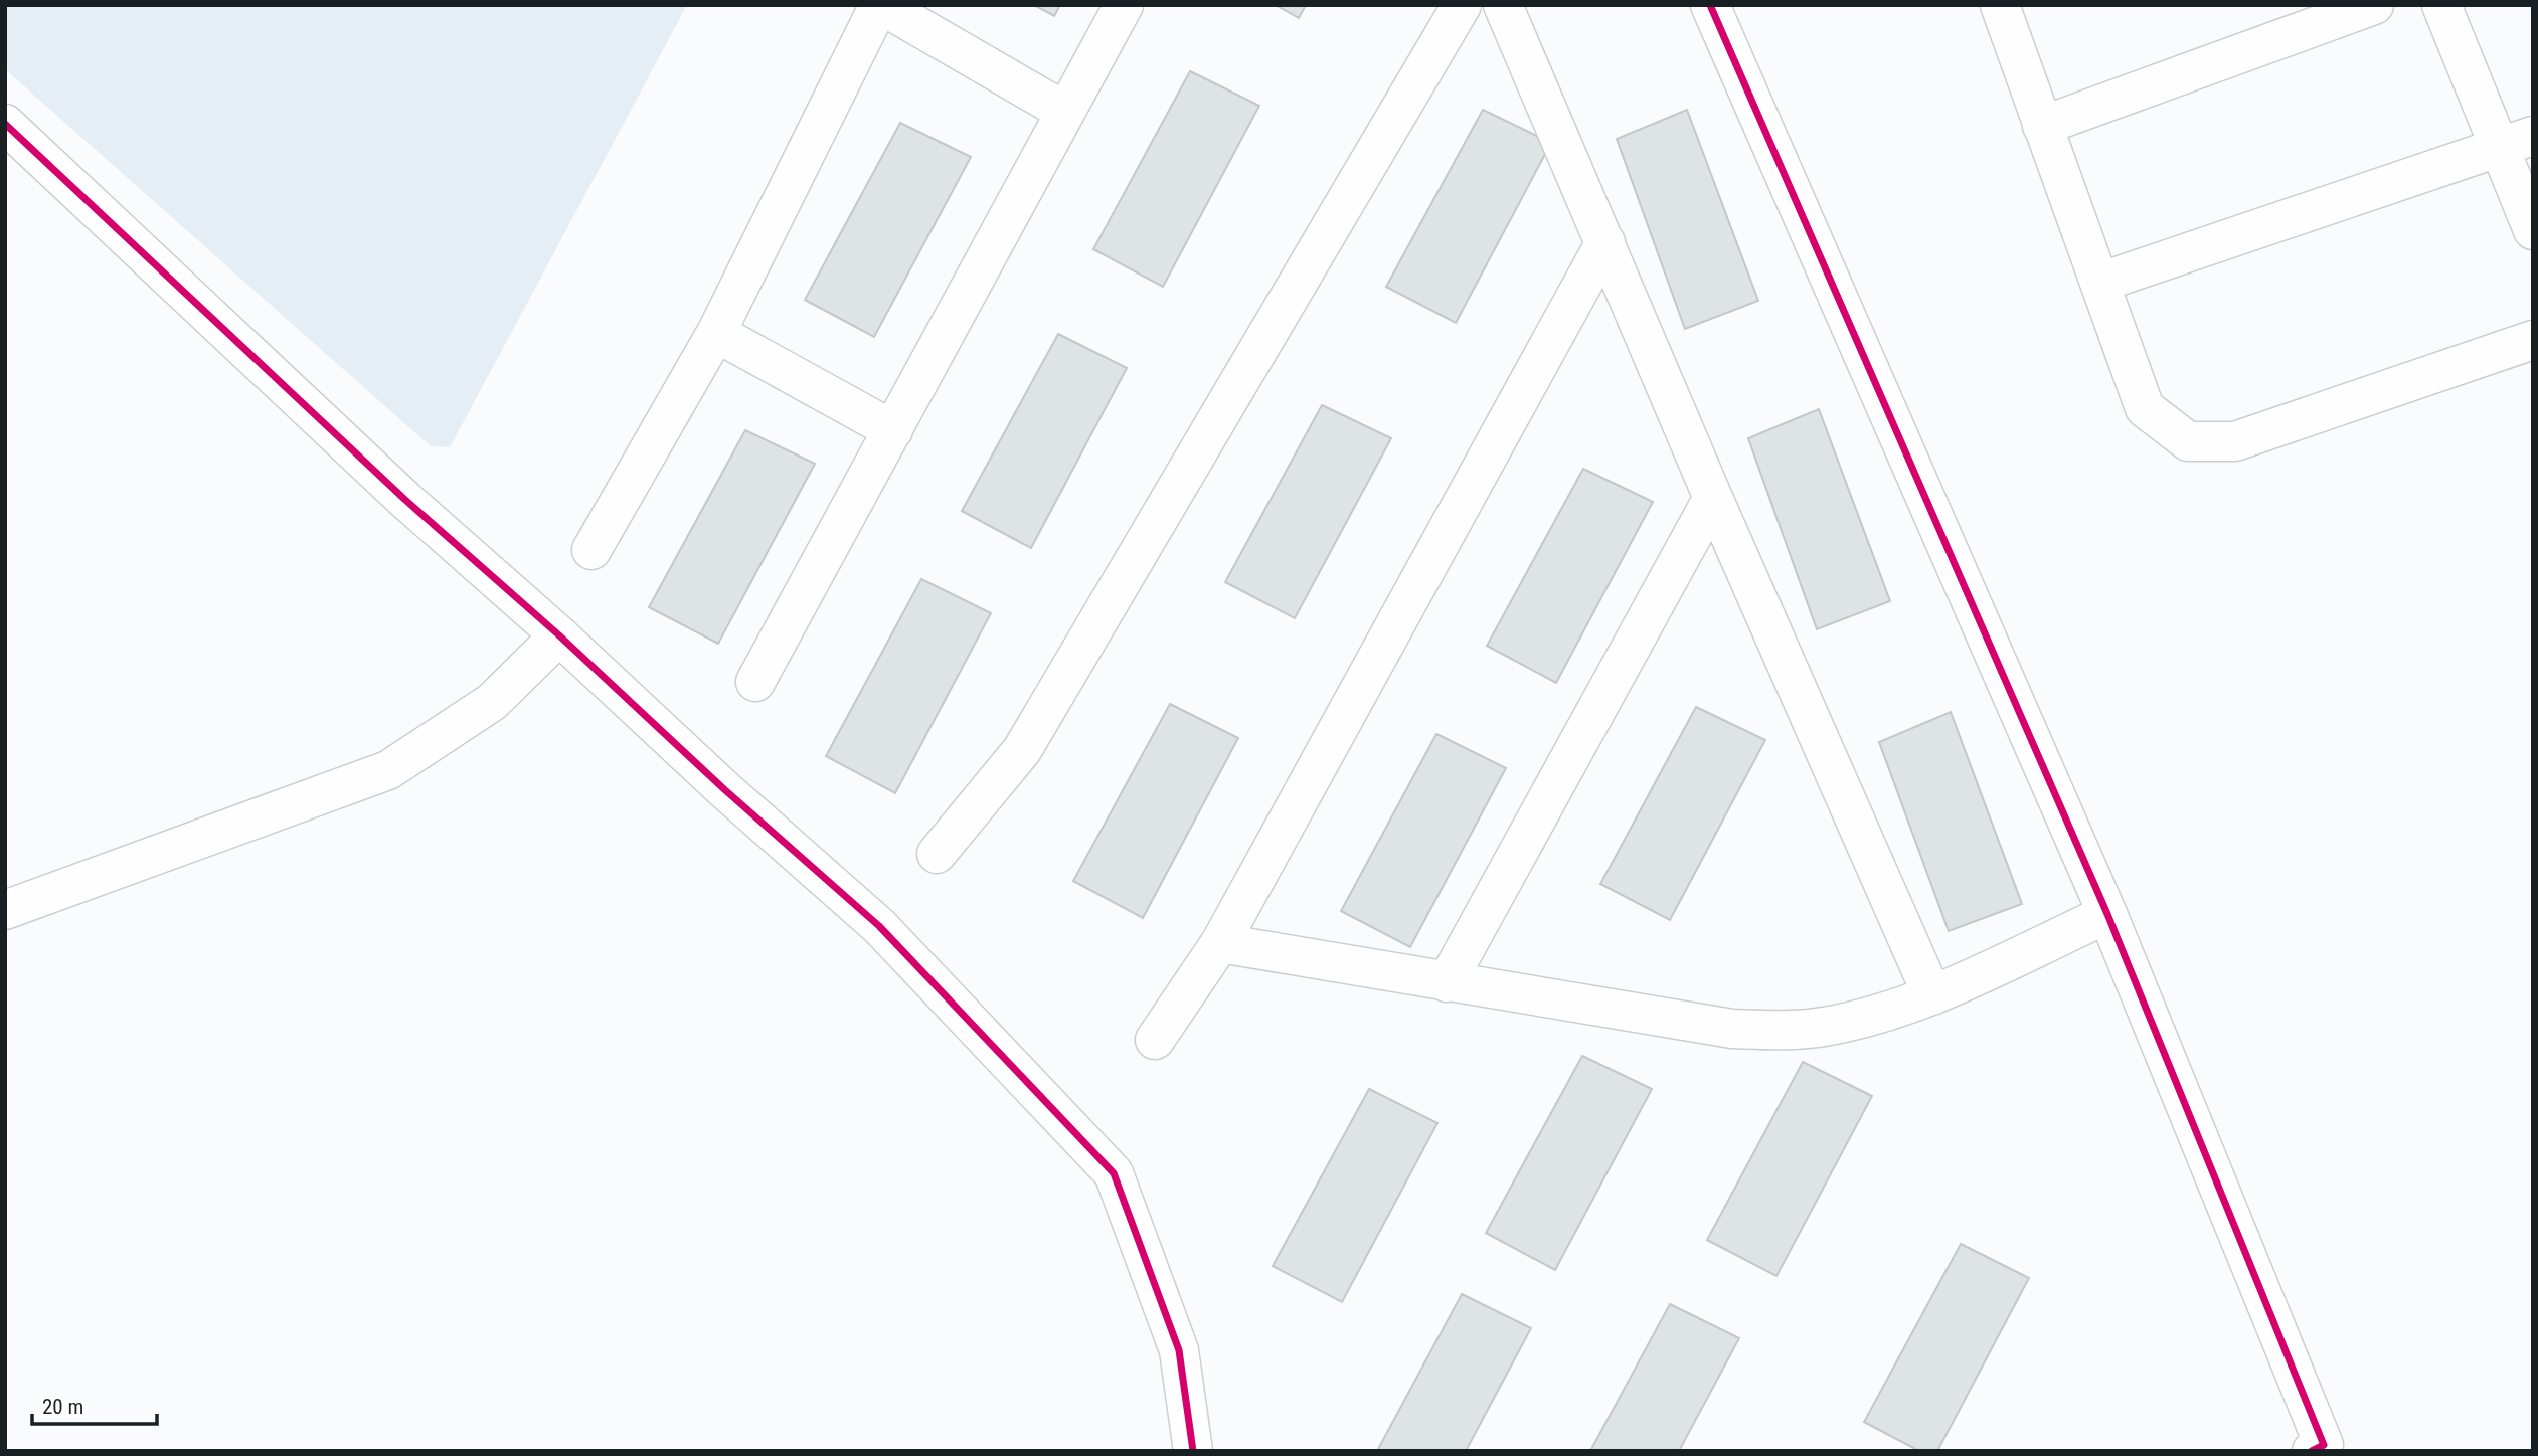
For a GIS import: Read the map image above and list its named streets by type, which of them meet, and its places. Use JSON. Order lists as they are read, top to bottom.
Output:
{
  "scale_bar": "20 m"
}
